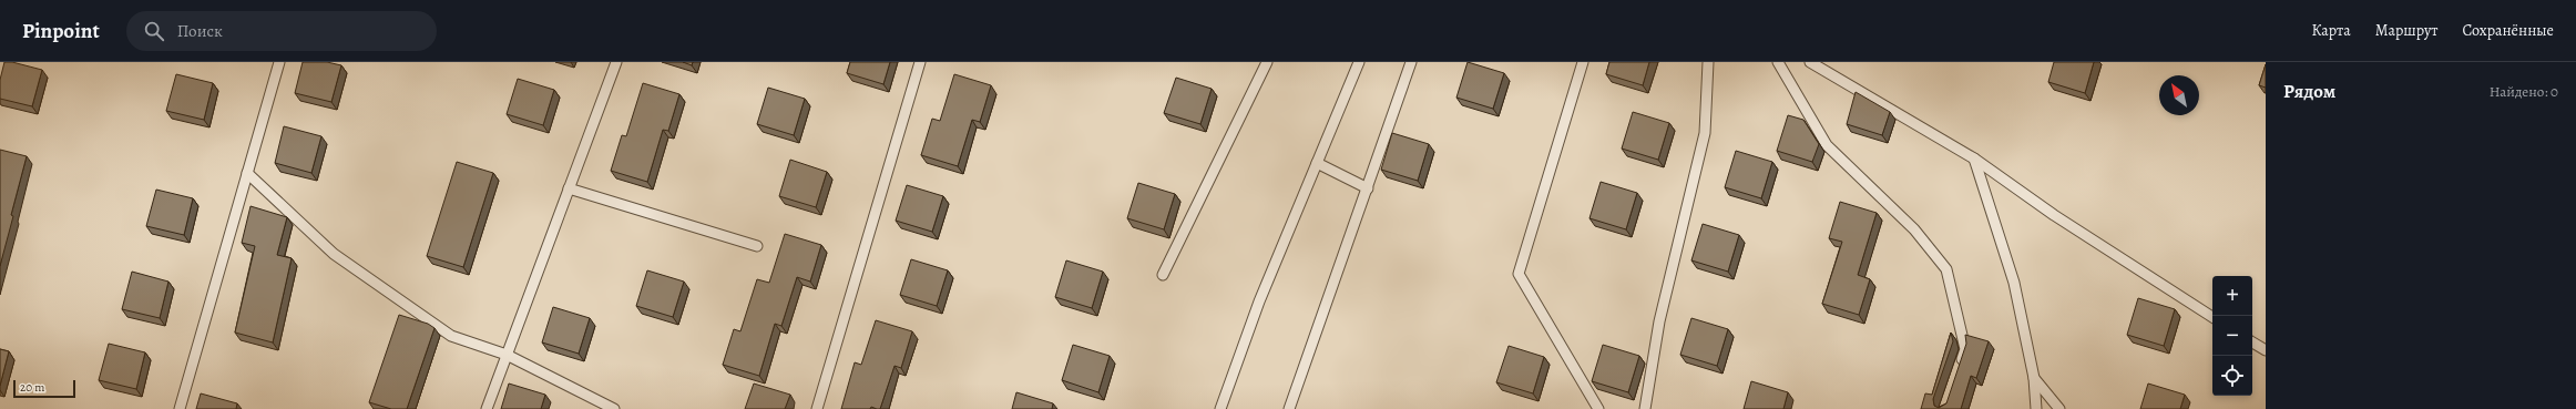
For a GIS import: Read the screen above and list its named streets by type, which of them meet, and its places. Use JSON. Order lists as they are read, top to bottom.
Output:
{
  "scale_bar": "20 m",
  "north": "top left",
  "page": {
    "header": "Pinpoint",
    "search": "Поиск",
    "nav": ["Карта", "Маршрут", "Сохранённые"],
    "heading": ["Рядом", "Найдено: 0"],
    "map_buttons": ["+", "−"],
    "scale": "20 m"
  }
}
